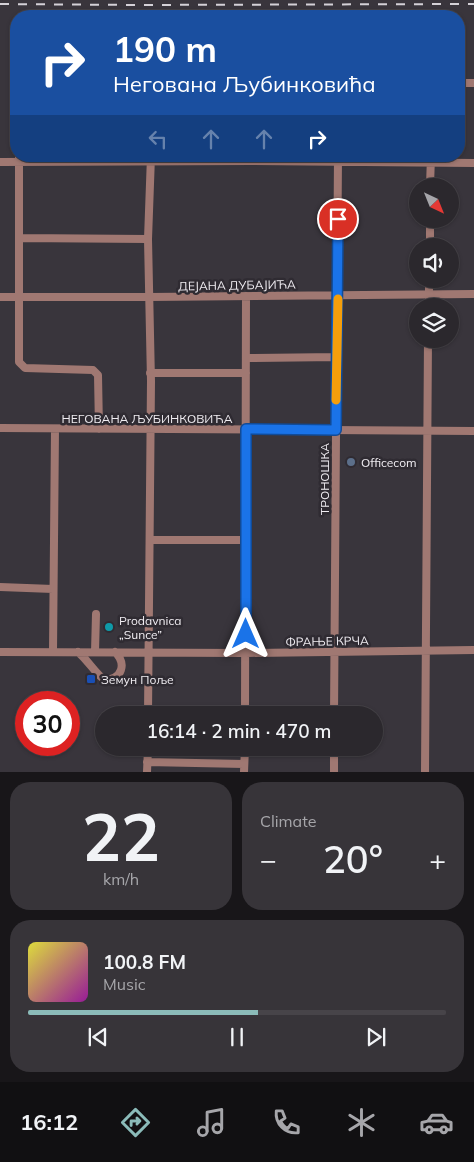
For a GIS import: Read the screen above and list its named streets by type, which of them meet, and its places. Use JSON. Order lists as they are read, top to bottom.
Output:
{
  "streets": {
    "street": [
      "ДЕЈАНА ДУБАЈИЋА",
      "НЕГОВАНА ЉУБИНКОВИЋА",
      "ТРОНОШКА",
      "ФРАЊЕ КРЧА"
    ]
  },
  "crossings": [
    ["ДЕЈАНА ДУБАЈИЋА", "ТРОНОШКА"],
    ["НЕГОВАНА ЉУБИНКОВИЋА", "ТРОНОШКА"],
    ["ТРОНОШКА", "ФРАЊЕ КРЧА"]
  ],
  "places": {
    "other": ["Officecom", "Prodavnica „Sunce”"],
    "transit": ["Земун Поље"]
  },
  "north": "bottom right",
  "page": {
    "turn": ["190 m", "Негована Љубинковића"],
    "limit": "30",
    "trip": "16:14 · 2 min · 470 m",
    "tile": [
      ["22", "km/h"],
      "Climate"
    ],
    "heat": ["−", "20°", "+"],
    "song": ["100.8 FM", "Music"],
    "tabs": "16:12"
  }
}
